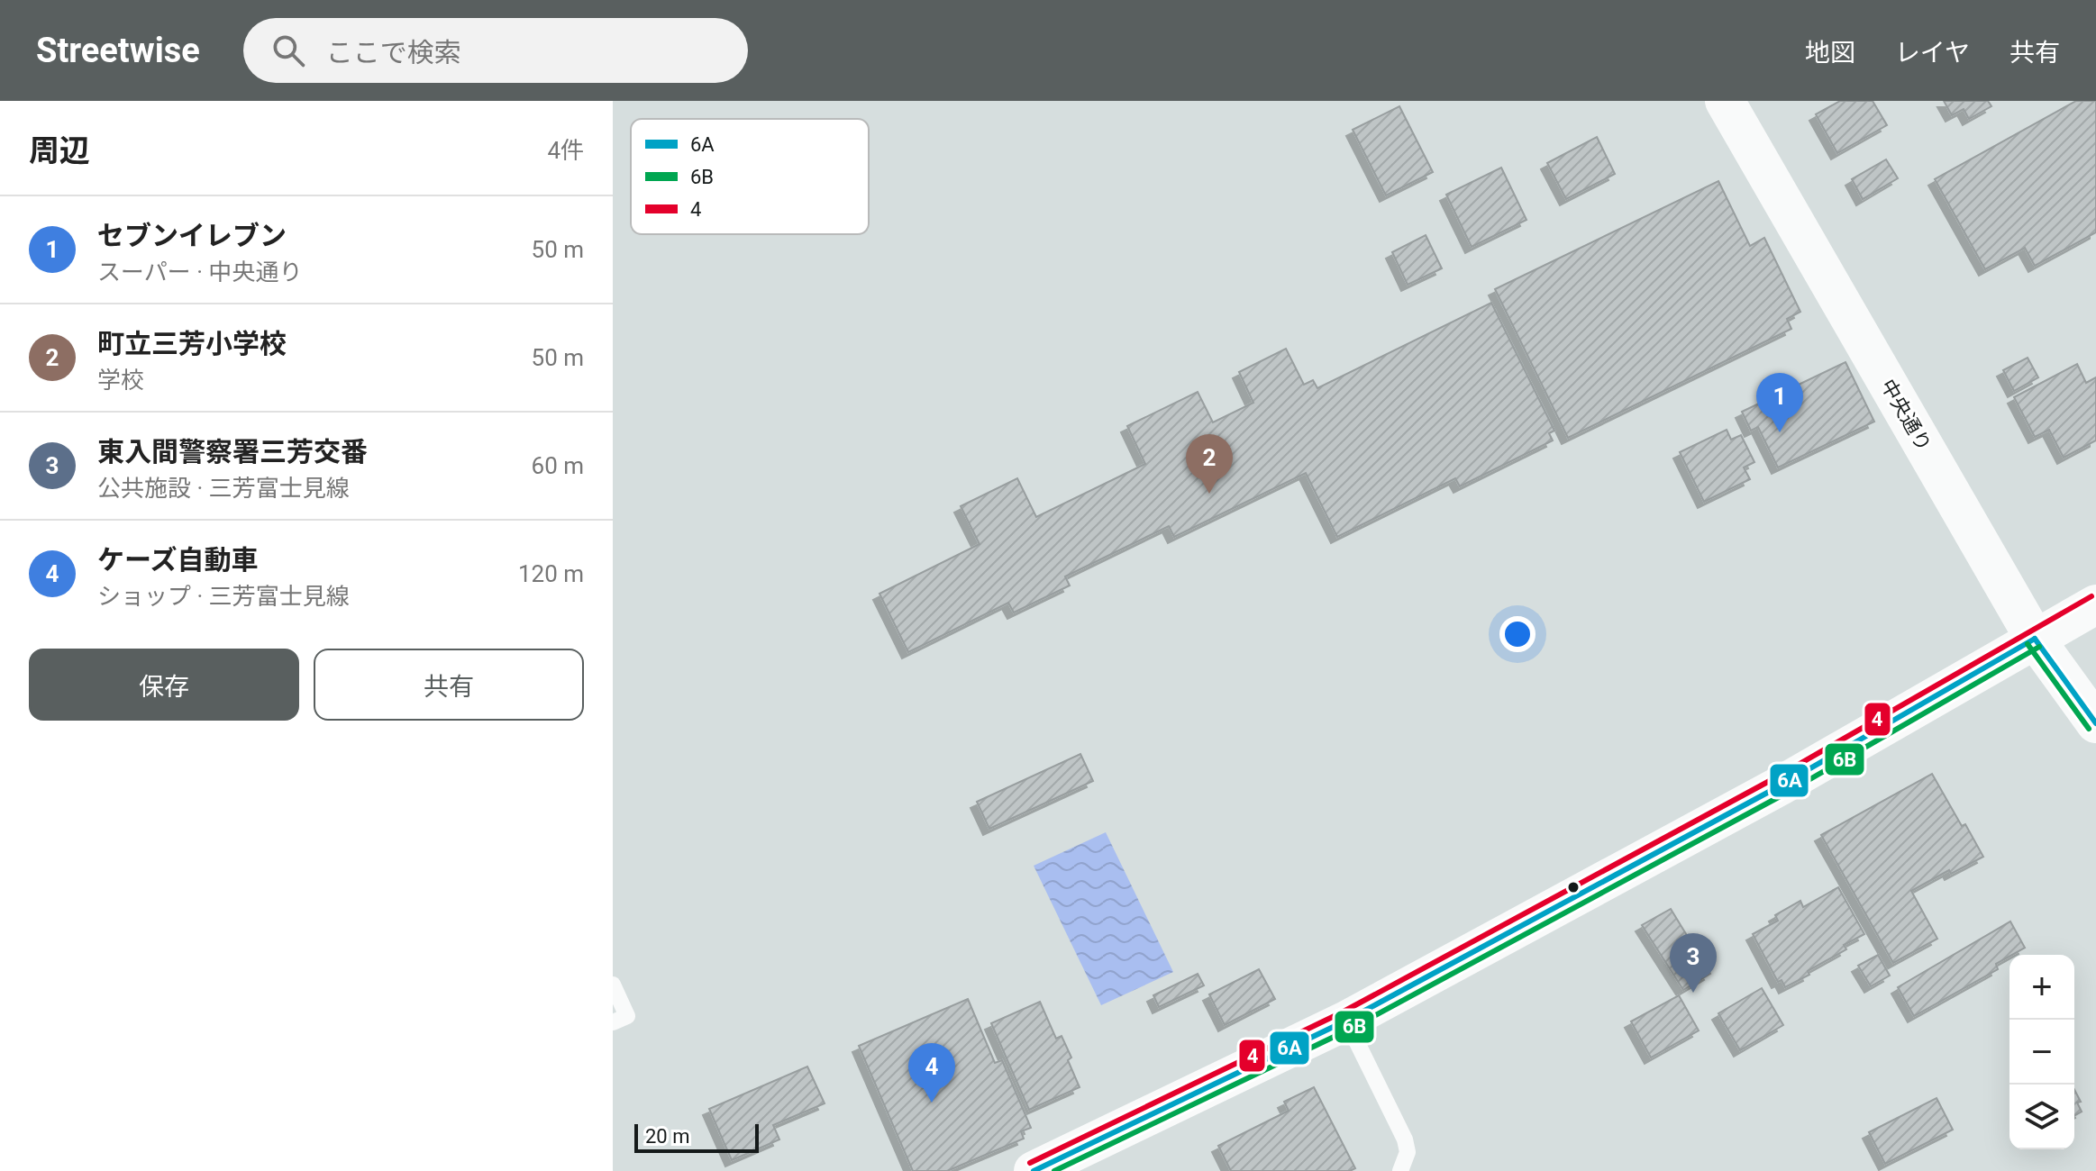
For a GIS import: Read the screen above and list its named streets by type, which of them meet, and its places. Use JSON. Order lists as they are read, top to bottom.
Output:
{
  "streets": {
    "main road": ["中央通り"]
  },
  "lines": ["transit line 4", "transit line 6A", "transit line 6B"],
  "legend": ["6A", "6B", "4"],
  "scale_bar": "20 m",
  "page": {
    "header": "Streetwise",
    "search": "ここで検索",
    "nav": ["地図", "レイヤ", "共有"],
    "heading": ["周辺", "4件"],
    "list": [
      {
        "mark": "1",
        "name": "セブンイレブン",
        "note": "スーパー · 中央通り",
        "value": "50 m"
      },
      {
        "mark": "2",
        "name": "町立三芳小学校",
        "note": "学校",
        "value": "50 m"
      },
      {
        "mark": "3",
        "name": "東入間警察署三芳交番",
        "note": "公共施設 · 三芳富士見線",
        "value": "60 m"
      },
      {
        "mark": "4",
        "name": "ケーズ自動車",
        "note": "ショップ · 三芳富士見線",
        "value": "120 m"
      }
    ],
    "pins": [
      "1",
      "2",
      "3",
      "4"
    ],
    "buttons": ["保存", "共有"],
    "map_buttons": ["+", "−"],
    "scale": "20 m"
  }
}
